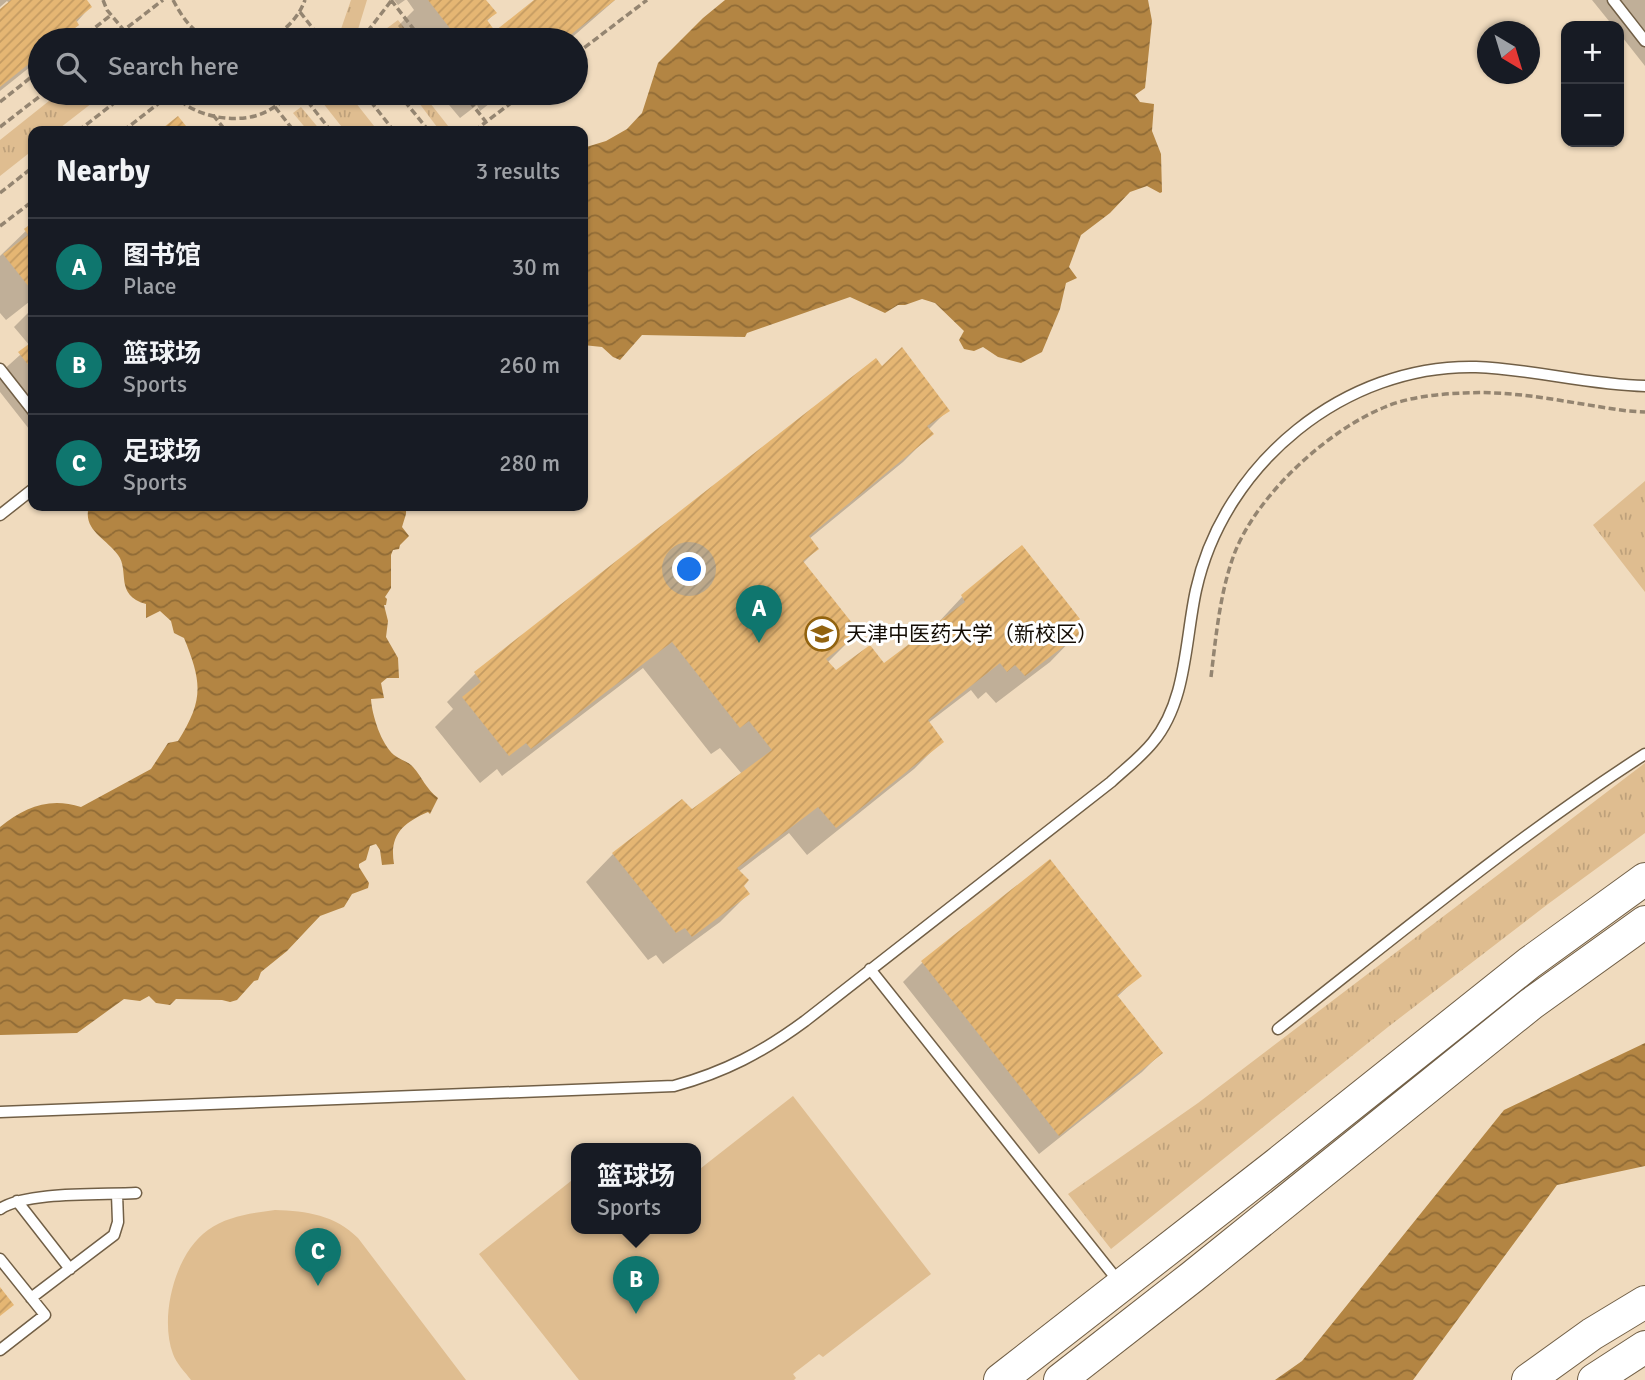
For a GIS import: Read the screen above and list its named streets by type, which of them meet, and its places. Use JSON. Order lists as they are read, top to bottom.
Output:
{
  "places": {
    "school or university": ["天津中医药大学（新校区）"]
  },
  "north": "bottom right",
  "page": {
    "map_buttons": ["+", "−"],
    "search": "Search here",
    "heading": ["Nearby", "3 results"],
    "list": [
      {
        "mark": "A",
        "name": "图书馆",
        "note": "Place",
        "value": "30 m"
      },
      {
        "mark": "B",
        "name": "篮球场",
        "note": "Sports",
        "value": "260 m"
      },
      {
        "mark": "C",
        "name": "足球场",
        "note": "Sports",
        "value": "280 m"
      }
    ],
    "pins": ["A", "C", "B"],
    "popup": ["篮球场", "Sports"]
  }
}
